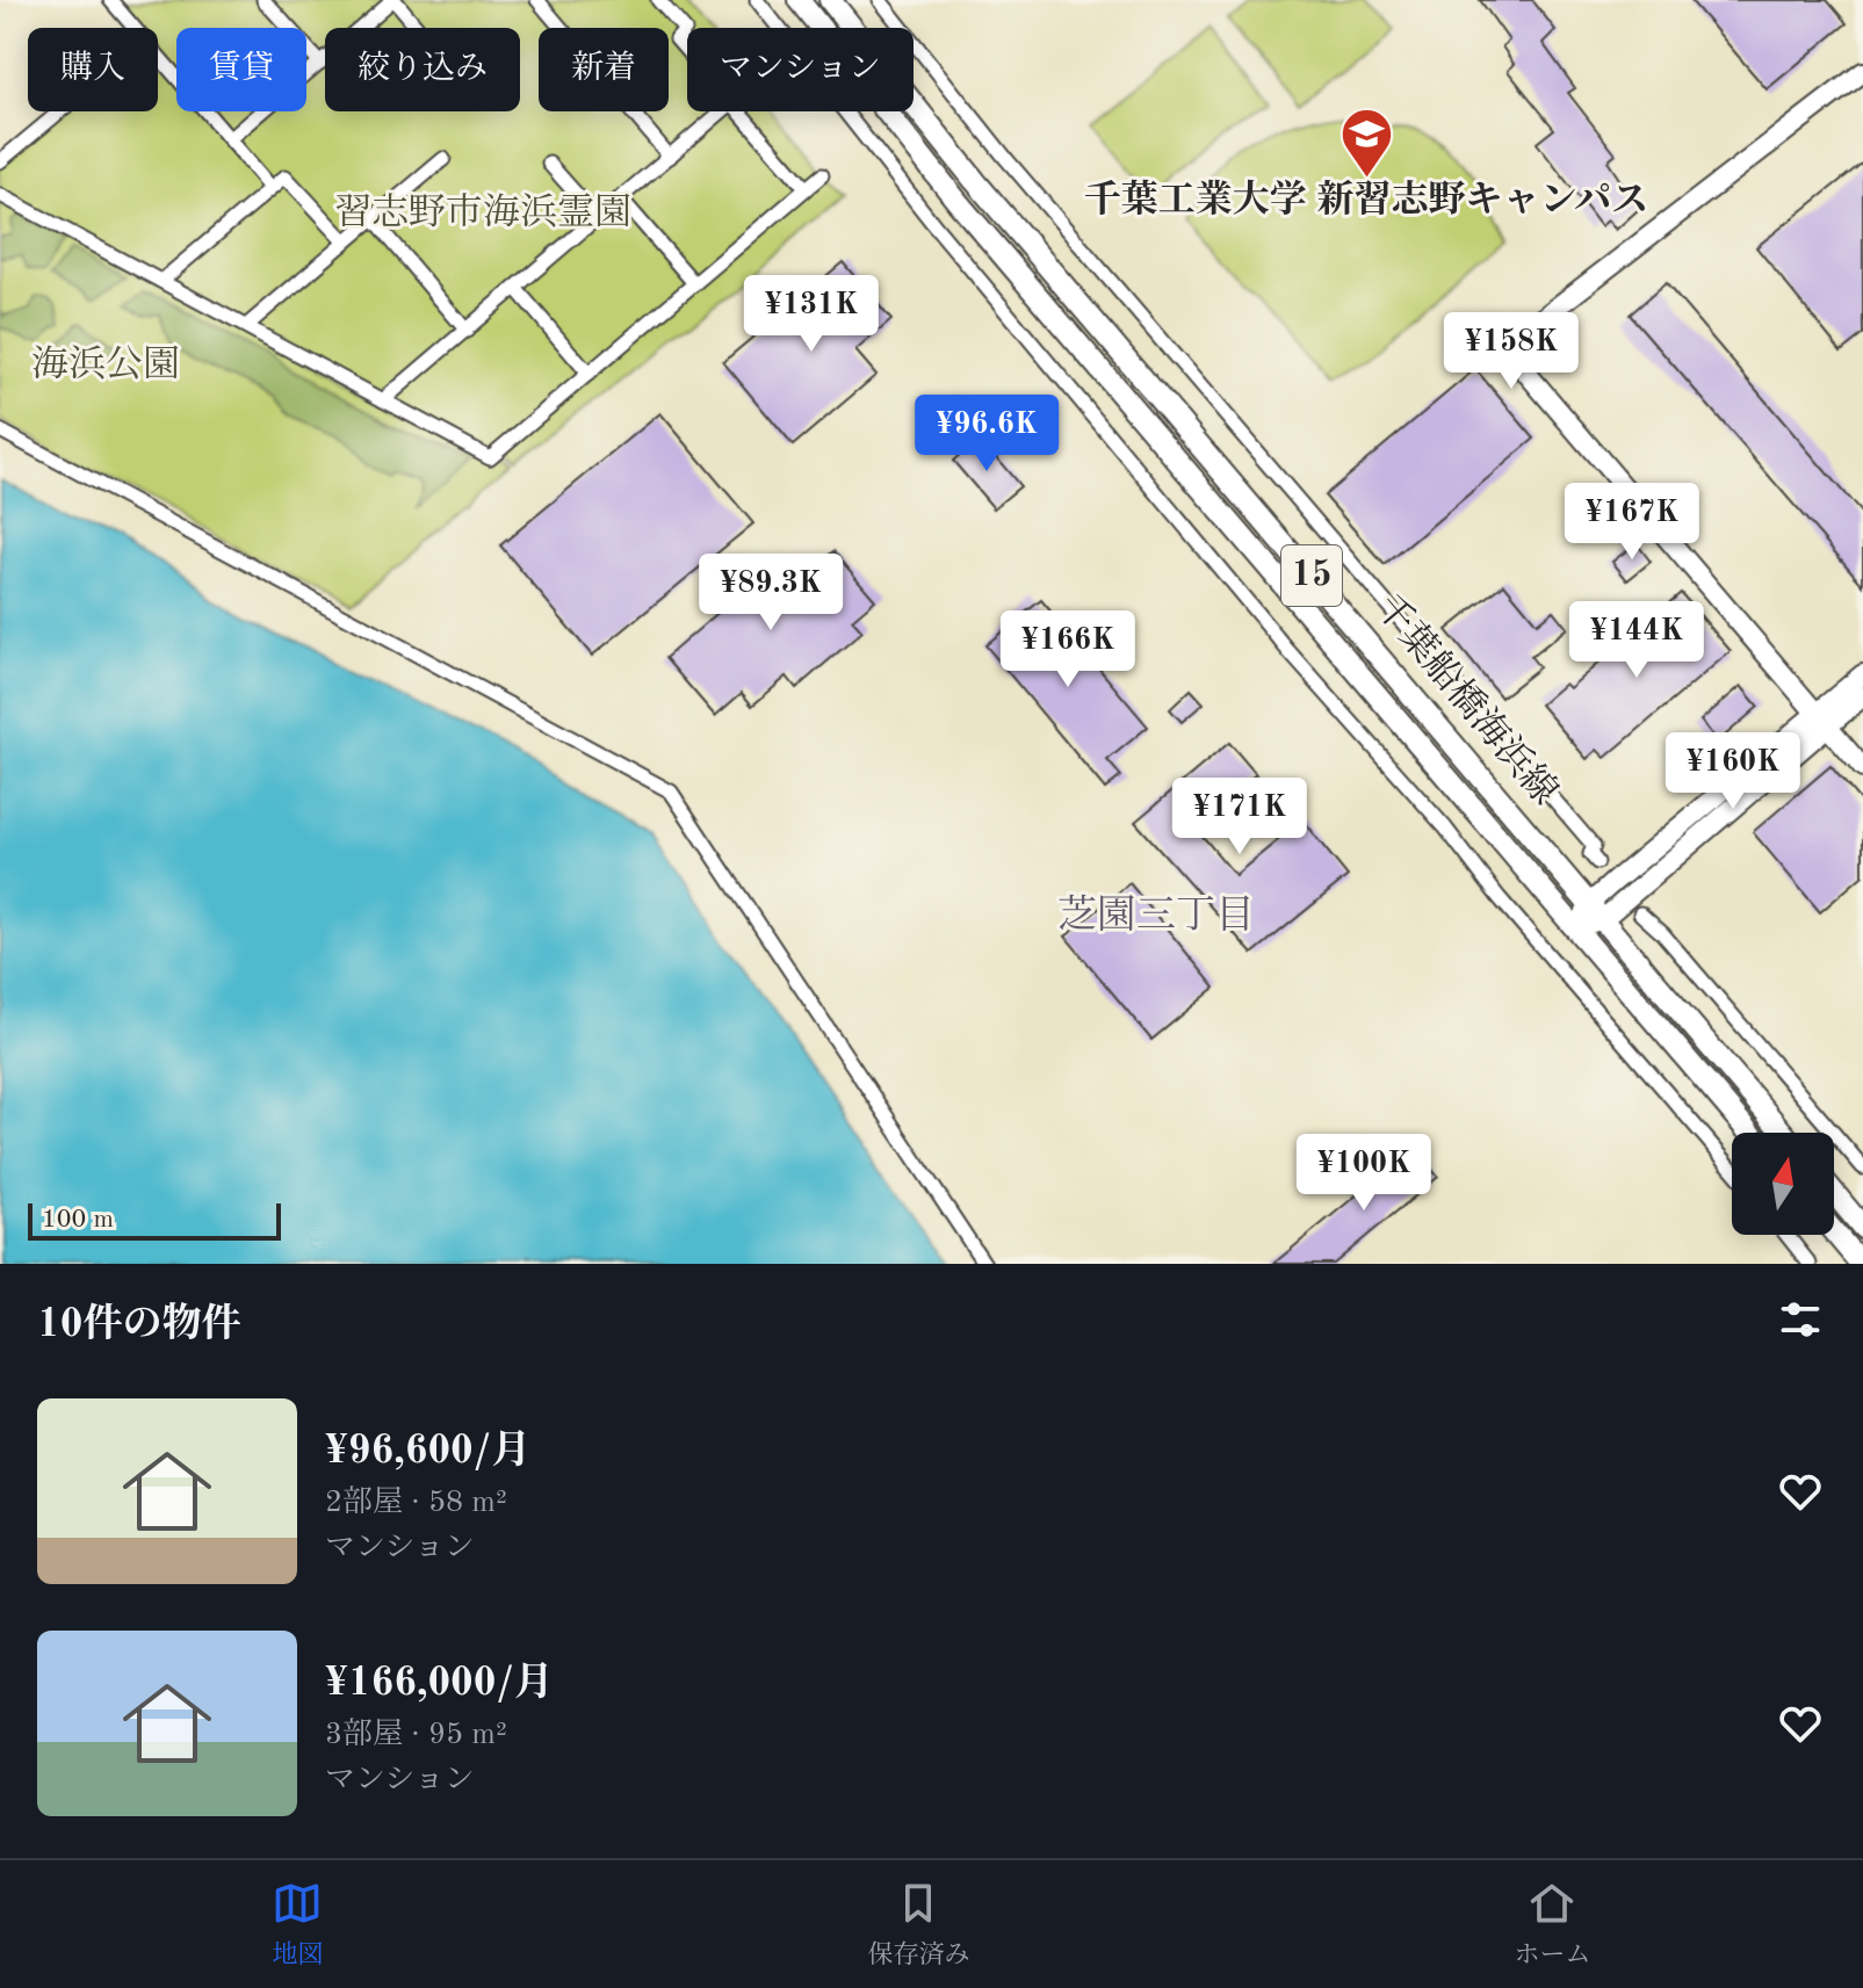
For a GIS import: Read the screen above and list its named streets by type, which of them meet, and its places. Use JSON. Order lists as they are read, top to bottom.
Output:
{
  "streets": {
    "main road": ["15", "千葉船橋海浜線"]
  },
  "districts": ["芝園三丁目"],
  "parks": ["習志野市海浜霊園", "海浜公園"],
  "places": {
    "school or university": ["千葉工業大学 新習志野キャンパス"]
  },
  "scale_bar": "100 m",
  "north": "top",
  "page": {
    "chip": [
      "購入",
      "賃貸",
      "絞り込み",
      "新着",
      "マンション"
    ],
    "price": [
      "¥131K",
      "¥158K",
      "¥96.6K",
      "¥167K",
      "¥89.3K",
      "¥144K",
      "¥166K",
      "¥160K",
      "¥171K",
      "¥100K"
    ],
    "scale": "100 m",
    "heading": "10件の物件",
    "list": [
      {
        "name": "¥96,600/月",
        "note": "2部屋 · 58 m² · マンション"
      },
      {
        "name": "¥166,000/月",
        "note": "3部屋 · 95 m² · マンション"
      }
    ],
    "tabs": ["地図", "保存済み", "ホーム"]
  }
}
